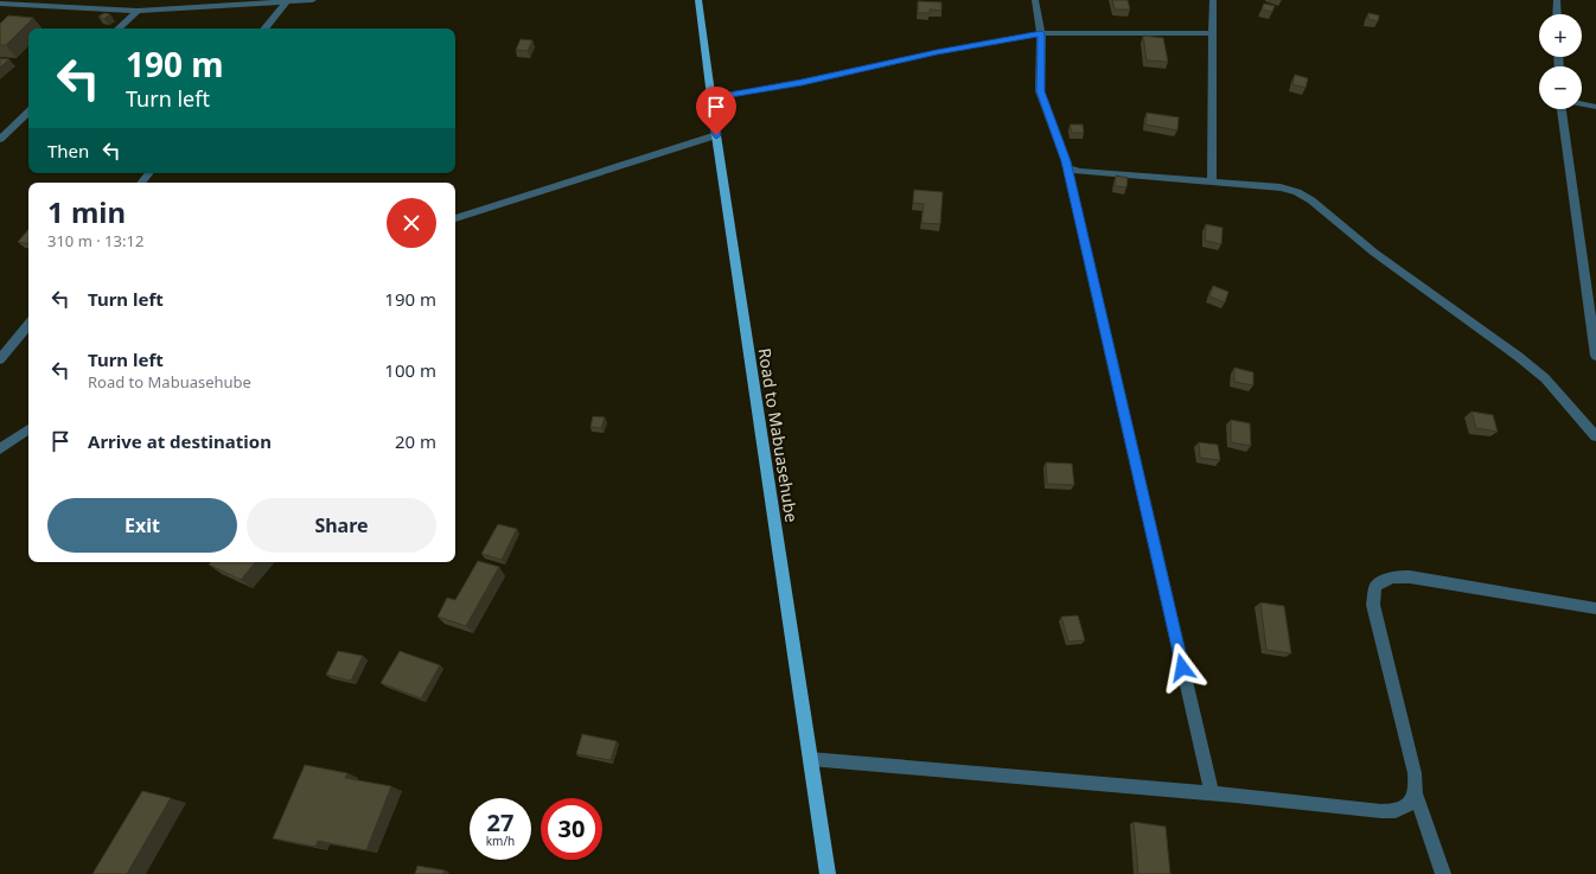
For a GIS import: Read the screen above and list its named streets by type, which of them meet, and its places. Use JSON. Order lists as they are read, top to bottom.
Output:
{
  "streets": {
    "main road": ["Road to Mabuasehube"]
  },
  "page": {
    "map_buttons": ["+", "−"],
    "turn": ["190 m", "Turn left"],
    "then": "Then",
    "heading": ["1 min", "310 m · 13:12"],
    "list": [
      {
        "name": "Turn left",
        "value": "190 m"
      },
      {
        "name": "Turn left",
        "note": "Road to Mabuasehube",
        "value": "100 m"
      },
      {
        "name": "Arrive at destination",
        "value": "20 m"
      }
    ],
    "buttons": ["Exit", "Share"],
    "speed": "27 km/h",
    "limit": "30"
  }
}
